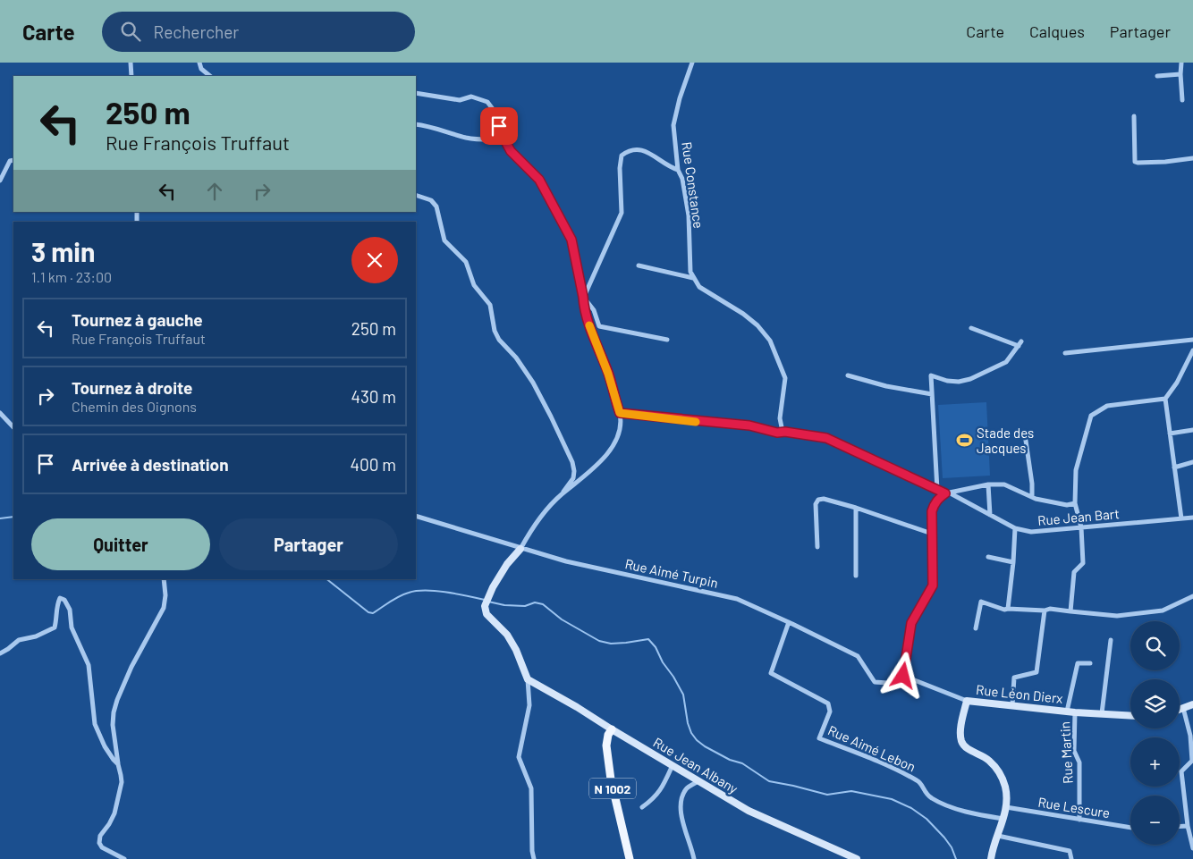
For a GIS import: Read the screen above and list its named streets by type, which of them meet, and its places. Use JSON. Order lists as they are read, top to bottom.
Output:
{
  "streets": {
    "main road": ["N 1002"],
    "street": [
      "Rue Constance",
      "Rue Jean Bart",
      "Rue Aimé Turpin",
      "Rue Léon Dierx",
      "Rue Aimé Lebon",
      "Rue Martin",
      "Rue Jean Albany",
      "Rue Lescure"
    ]
  },
  "crossings": [
    ["Rue Aimé Turpin", "Rue Léon Dierx"],
    ["Rue Aimé Turpin", "Rue Aimé Lebon"],
    ["Rue Léon Dierx", "Rue Martin"],
    ["Rue Martin", "Rue Lescure"],
    ["Rue Jean Albany", "N 1002"]
  ],
  "places": {
    "sports": ["Stade des Jacques"]
  },
  "page": {
    "header": "Carte",
    "search": "Rechercher",
    "nav": ["Carte", "Calques", "Partager"],
    "turn": ["250 m", "Rue François Truffaut"],
    "heading": ["3 min", "1.1 km · 23:00"],
    "list": [
      {
        "name": "Tournez à gauche",
        "note": "Rue François Truffaut",
        "value": "250 m"
      },
      {
        "name": "Tournez à droite",
        "note": "Chemin des Oignons",
        "value": "430 m"
      },
      {
        "name": "Arrivée à destination",
        "value": "400 m"
      }
    ],
    "buttons": ["Quitter", "Partager"],
    "map_buttons": ["+", "−"]
  }
}
